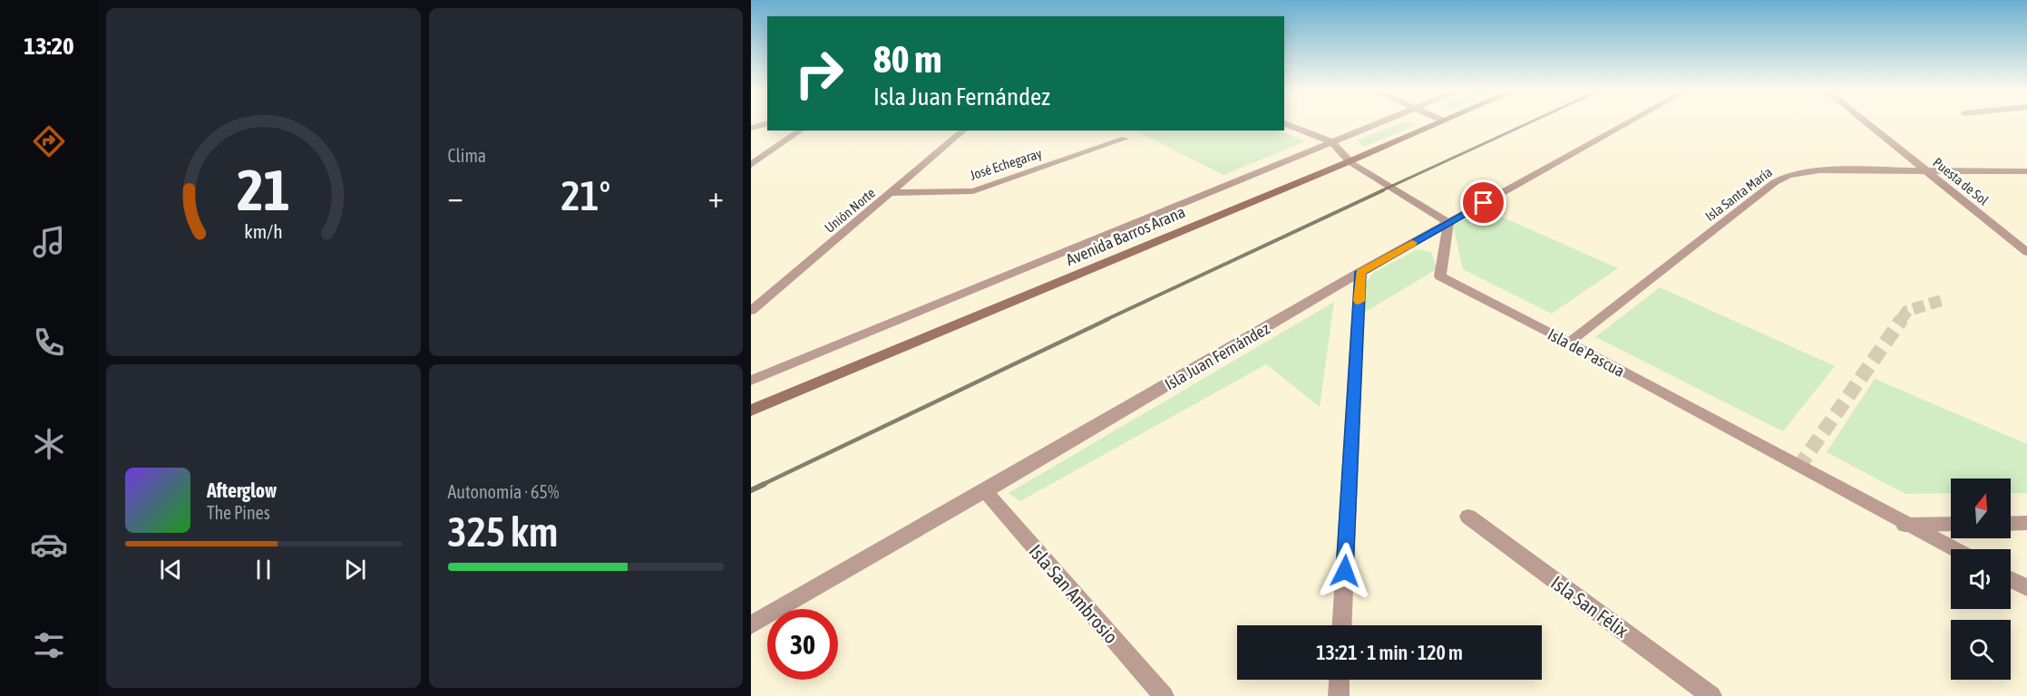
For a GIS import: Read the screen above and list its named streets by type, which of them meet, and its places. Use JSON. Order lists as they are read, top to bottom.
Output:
{
  "streets": {
    "main road": ["Avenida Barros Arana"],
    "street": [
      "José Echegaray",
      "Puesta de Sol",
      "Isla Santa María",
      "Unión Norte",
      "Isla de Pascua",
      "Isla Juan Fernández",
      "Isla San Ambrosio",
      "Isla San Félix"
    ]
  },
  "crossings": [
    ["José Echegaray", "Unión Norte"],
    ["Puesta de Sol", "Isla Santa María"],
    ["Isla Santa María", "Isla de Pascua"],
    ["Isla de Pascua", "Isla Juan Fernández"],
    ["Isla Juan Fernández", "Isla San Ambrosio"]
  ],
  "north": "top",
  "page": {
    "tabs": "13:20",
    "tile": [
      "Clima",
      ["Autonomía · 65%", "325 km"]
    ],
    "turn": ["80 m", "Isla Juan Fernández"],
    "heat": ["−", "21°", "+"],
    "song": ["Afterglow", "The Pines"],
    "limit": "30",
    "trip": "13:21 · 1 min · 120 m",
    "gauge": ["21", "km/h"]
  }
}
